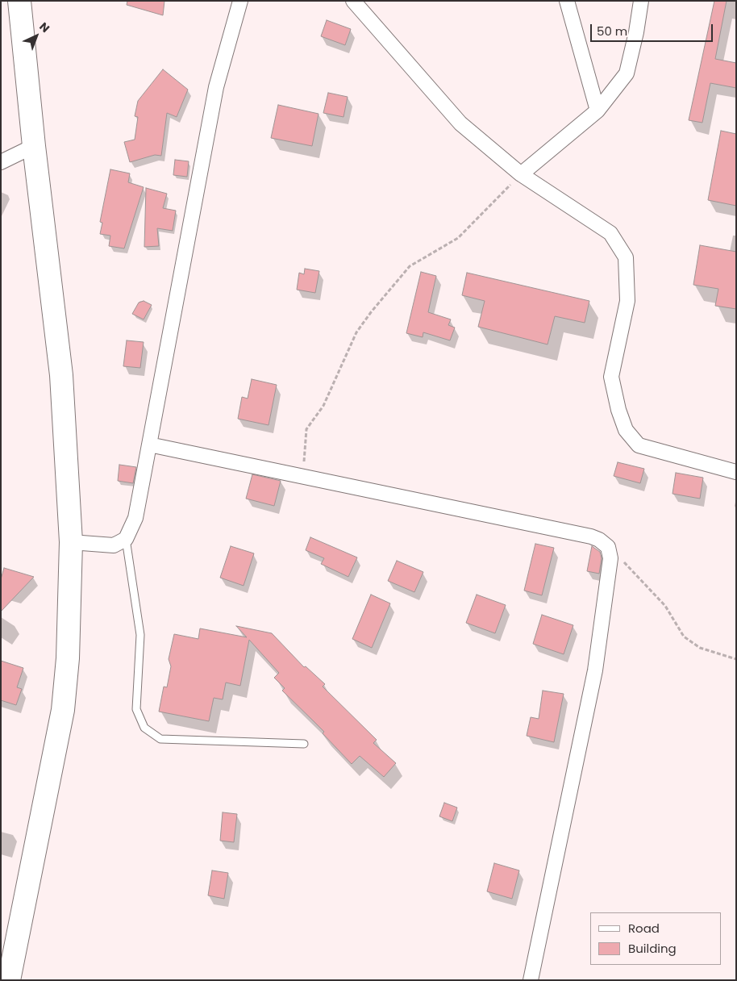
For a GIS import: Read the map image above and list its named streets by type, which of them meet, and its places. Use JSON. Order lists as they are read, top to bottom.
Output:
{
  "legend": ["Road", "Building"],
  "scale_bar": "50 m",
  "north": "top right"
}
